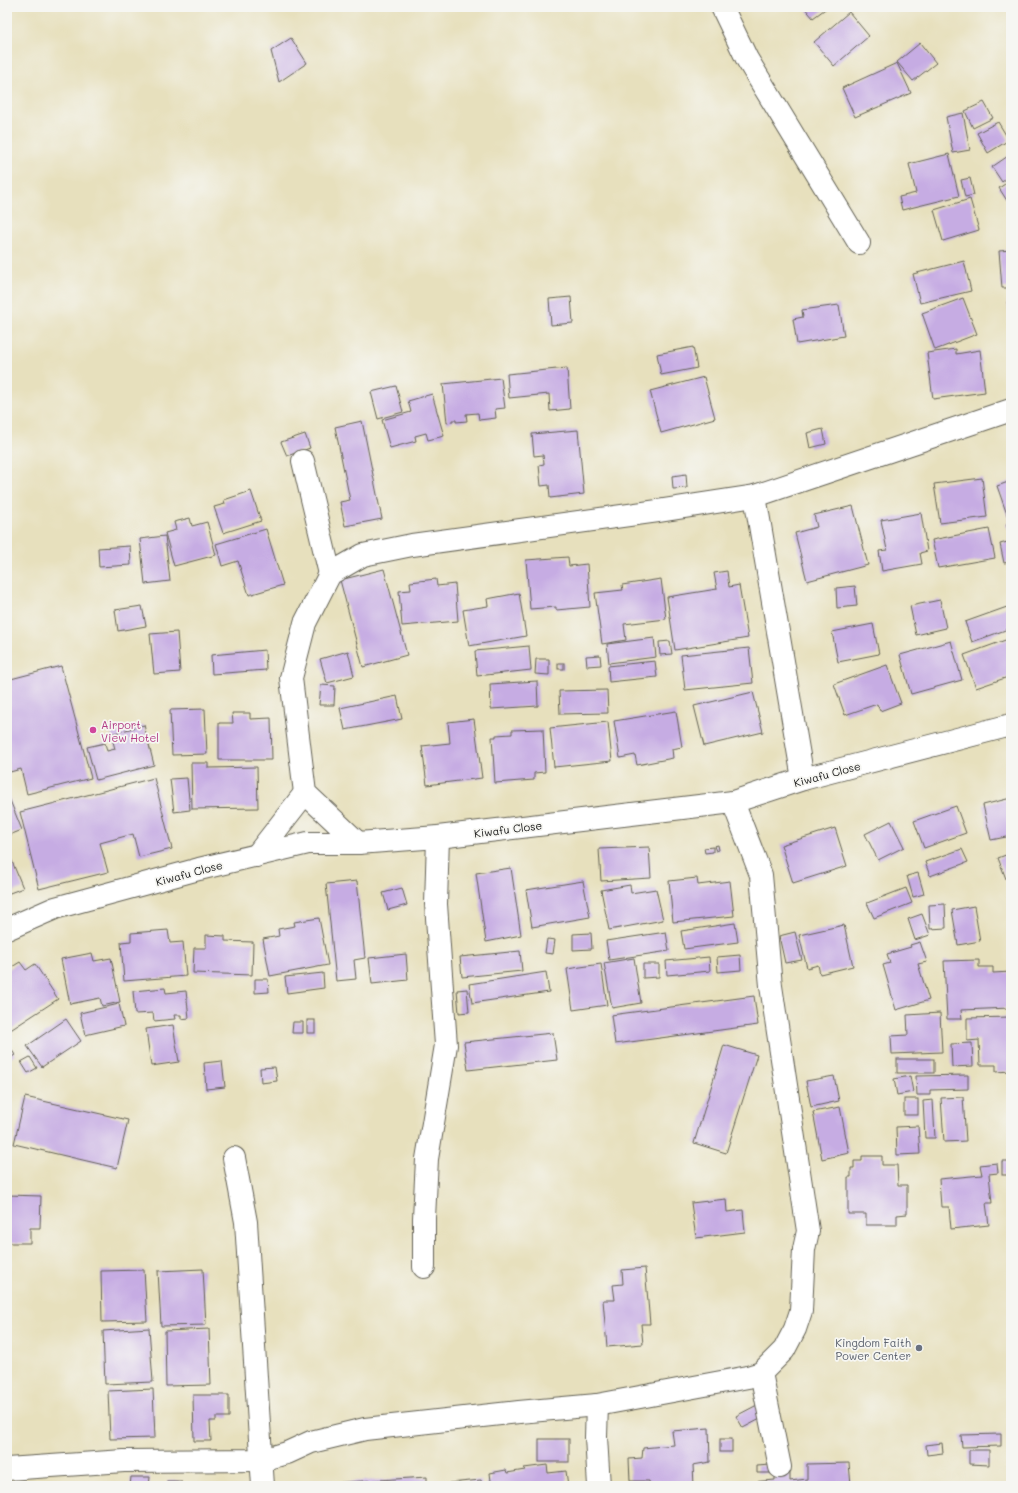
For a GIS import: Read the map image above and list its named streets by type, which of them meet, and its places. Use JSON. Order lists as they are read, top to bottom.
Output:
{
  "streets": {
    "street": ["Kiwafu Close"]
  },
  "places": ["Airport View Hotel", "Kingdom Faith Power Center"]
}
